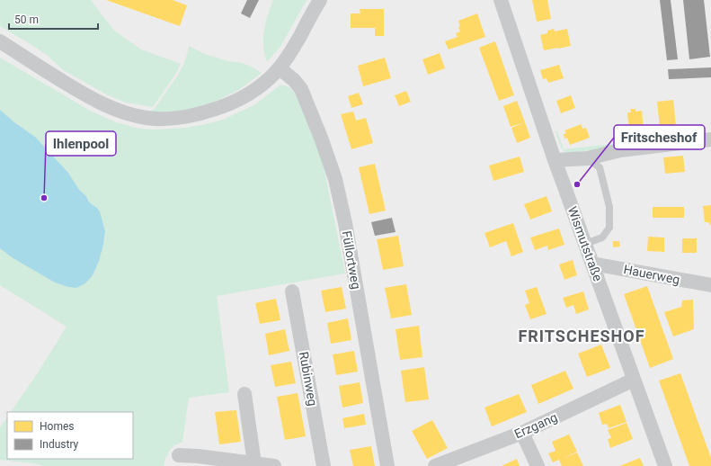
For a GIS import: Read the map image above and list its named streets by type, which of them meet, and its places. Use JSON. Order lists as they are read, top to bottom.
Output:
{
  "streets": {
    "street": [
      "Wismutstraße",
      "Füllortweg",
      "Hauerweg",
      "Rubinweg",
      "Erzgang"
    ]
  },
  "crossings": [
    ["Wismutstraße", "Hauerweg"],
    ["Wismutstraße", "Erzgang"]
  ],
  "districts": ["FRITSCHESHOF"],
  "places": ["Fritscheshof", "Ihlenpool"],
  "legend": ["Homes", "Industry"],
  "scale_bar": "50 m"
}
